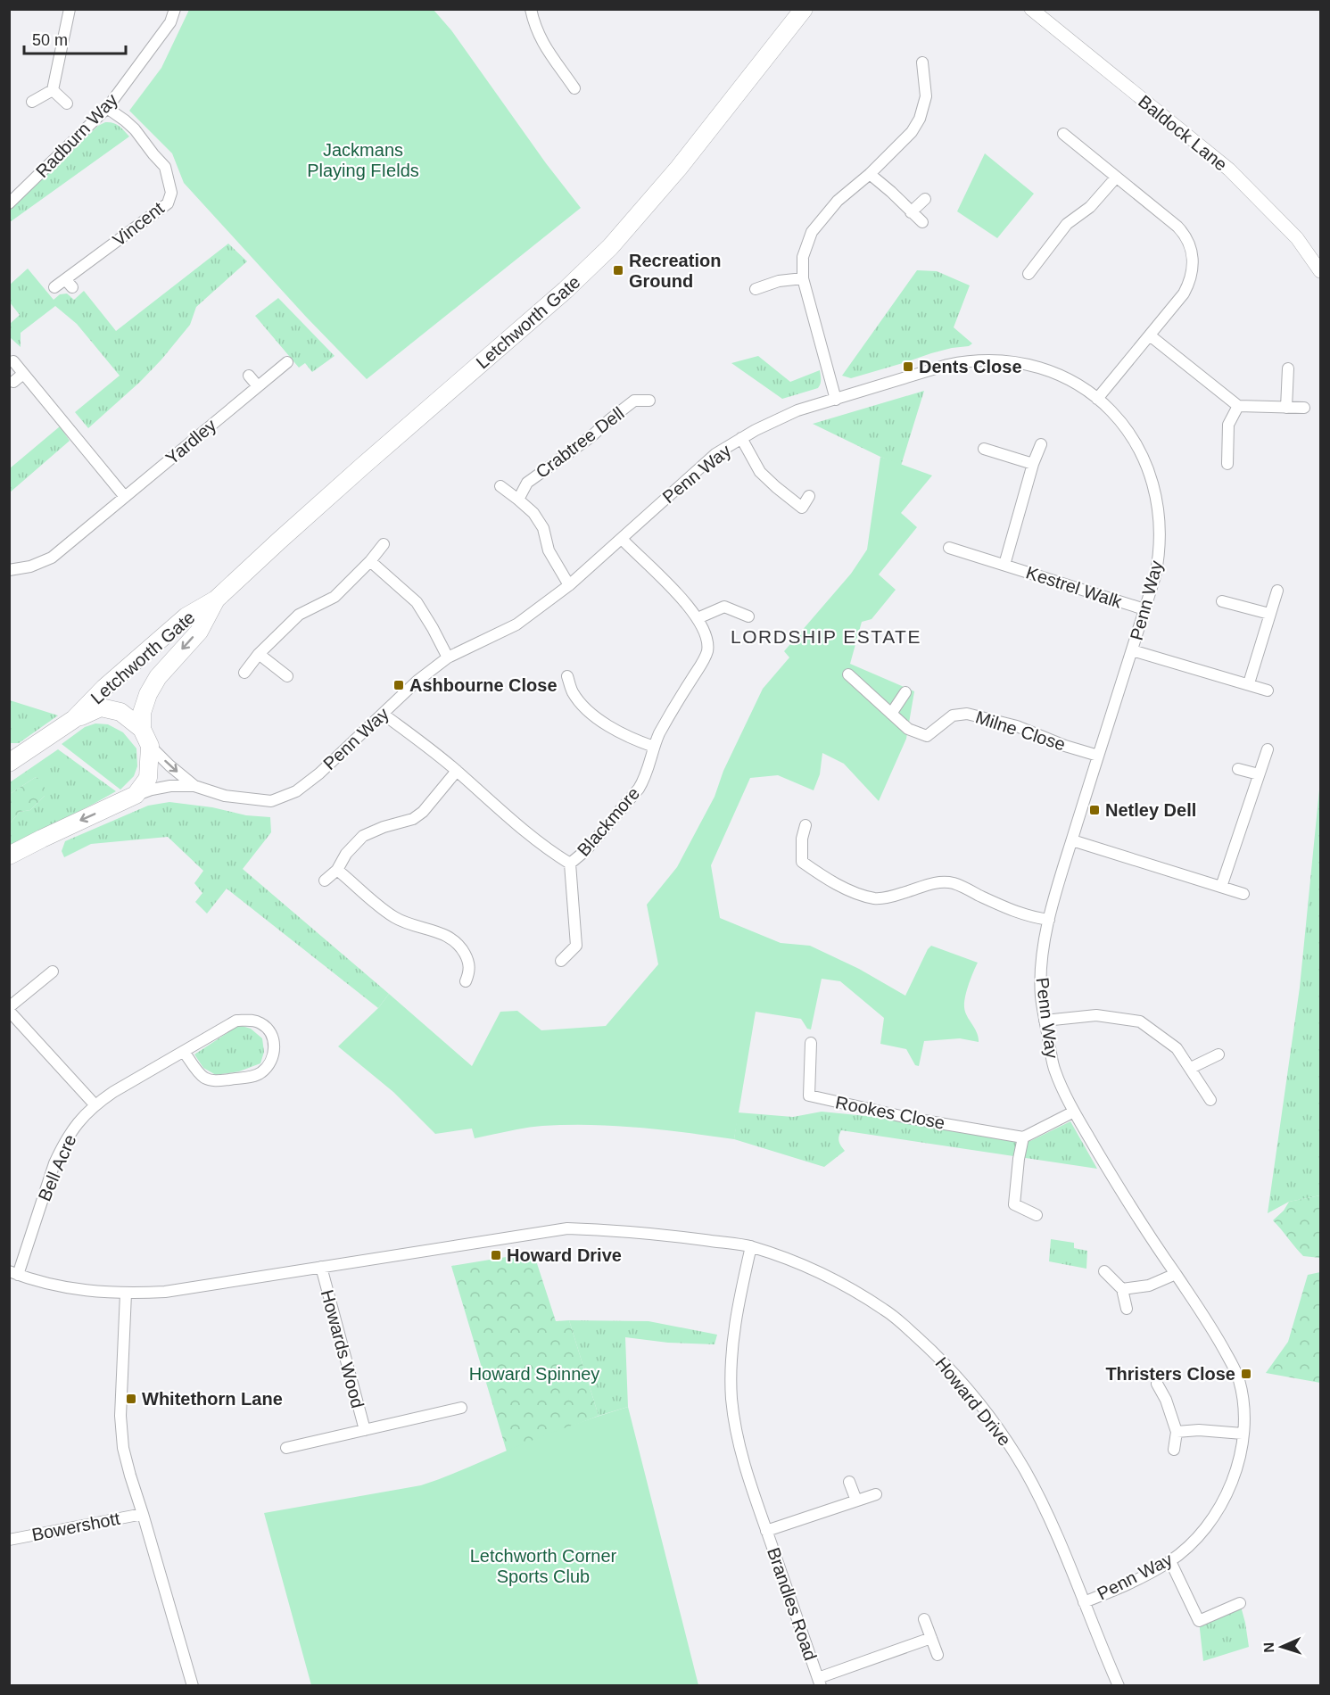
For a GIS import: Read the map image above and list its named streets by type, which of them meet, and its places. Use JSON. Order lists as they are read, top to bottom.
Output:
{
  "streets": {
    "main road": ["Letchworth Gate"],
    "street": [
      "Baldock Lane",
      "Radburn Way",
      "Vincent",
      "Yardley",
      "Crabtree Dell",
      "Penn Way",
      "Kestrel Walk",
      "Milne Close",
      "Blackmore",
      "Rookes Close",
      "Bell Acre",
      "Howards Wood",
      "Howard Drive",
      "Bowershott",
      "Brandles Road"
    ]
  },
  "crossings": [
    ["Radburn Way", "Vincent"],
    ["Letchworth Gate", "Penn Way"],
    ["Penn Way", "Kestrel Walk"],
    ["Penn Way", "Milne Close"],
    ["Penn Way", "Blackmore"],
    ["Penn Way", "Howard Drive"],
    ["Bell Acre", "Howard Drive"],
    ["Howards Wood", "Howard Drive"],
    ["Howard Drive", "Brandles Road"]
  ],
  "districts": ["LORDSHIP ESTATE"],
  "parks": ["Jackmans Playing FIelds", "Howard Spinney", "Letchworth Corner Sports Club"],
  "places": {
    "transit": [
      "Recreation Ground",
      "Dents Close",
      "Ashbourne Close",
      "Netley Dell",
      "Howard Drive",
      "Thristers Close",
      "Whitethorn Lane"
    ]
  },
  "scale_bar": "50 m",
  "north": "left"
}
